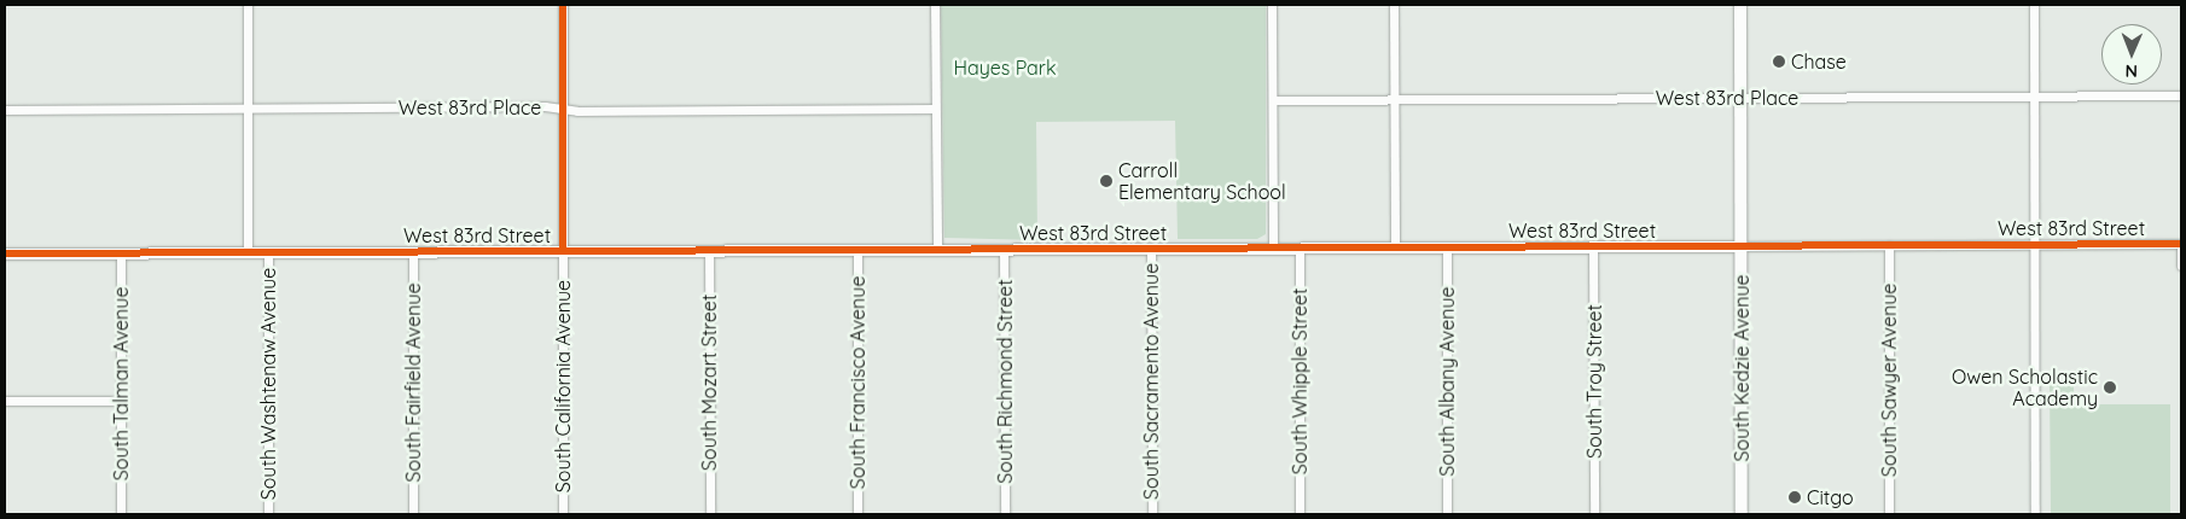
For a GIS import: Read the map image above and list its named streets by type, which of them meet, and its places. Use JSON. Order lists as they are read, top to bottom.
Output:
{
  "streets": {
    "main road": ["South Kedzie Avenue"],
    "street": [
      "West 83rd Place",
      "West 83rd Street",
      "South Sawyer Avenue",
      "South Richmond Street",
      "South Sacramento Avenue",
      "South Whipple Street",
      "South Albany Avenue",
      "South Troy Street",
      "South Fairfield Avenue",
      "South Mozart Street",
      "South Francisco Avenue",
      "South Talman Avenue",
      "South Washtenaw Avenue",
      "South California Avenue"
    ]
  },
  "crossings": [
    ["West 83rd Place", "South Kedzie Avenue"],
    ["West 83rd Place", "South Washtenaw Avenue"],
    ["West 83rd Place", "South California Avenue"],
    ["West 83rd Street", "South Kedzie Avenue"],
    ["West 83rd Street", "South Sawyer Avenue"],
    ["West 83rd Street", "South Richmond Street"],
    ["West 83rd Street", "South Sacramento Avenue"],
    ["West 83rd Street", "South Whipple Street"],
    ["West 83rd Street", "South Albany Avenue"],
    ["West 83rd Street", "South Troy Street"],
    ["West 83rd Street", "South Fairfield Avenue"],
    ["West 83rd Street", "South Mozart Street"],
    ["West 83rd Street", "South Francisco Avenue"],
    ["West 83rd Street", "South Talman Avenue"],
    ["West 83rd Street", "South Washtenaw Avenue"],
    ["West 83rd Street", "South California Avenue"]
  ],
  "parks": ["Hayes Park"],
  "places": [
    "Chase",
    "Carroll Elementary School",
    "Owen Scholastic Academy",
    "Citgo"
  ],
  "north": "bottom"
}
